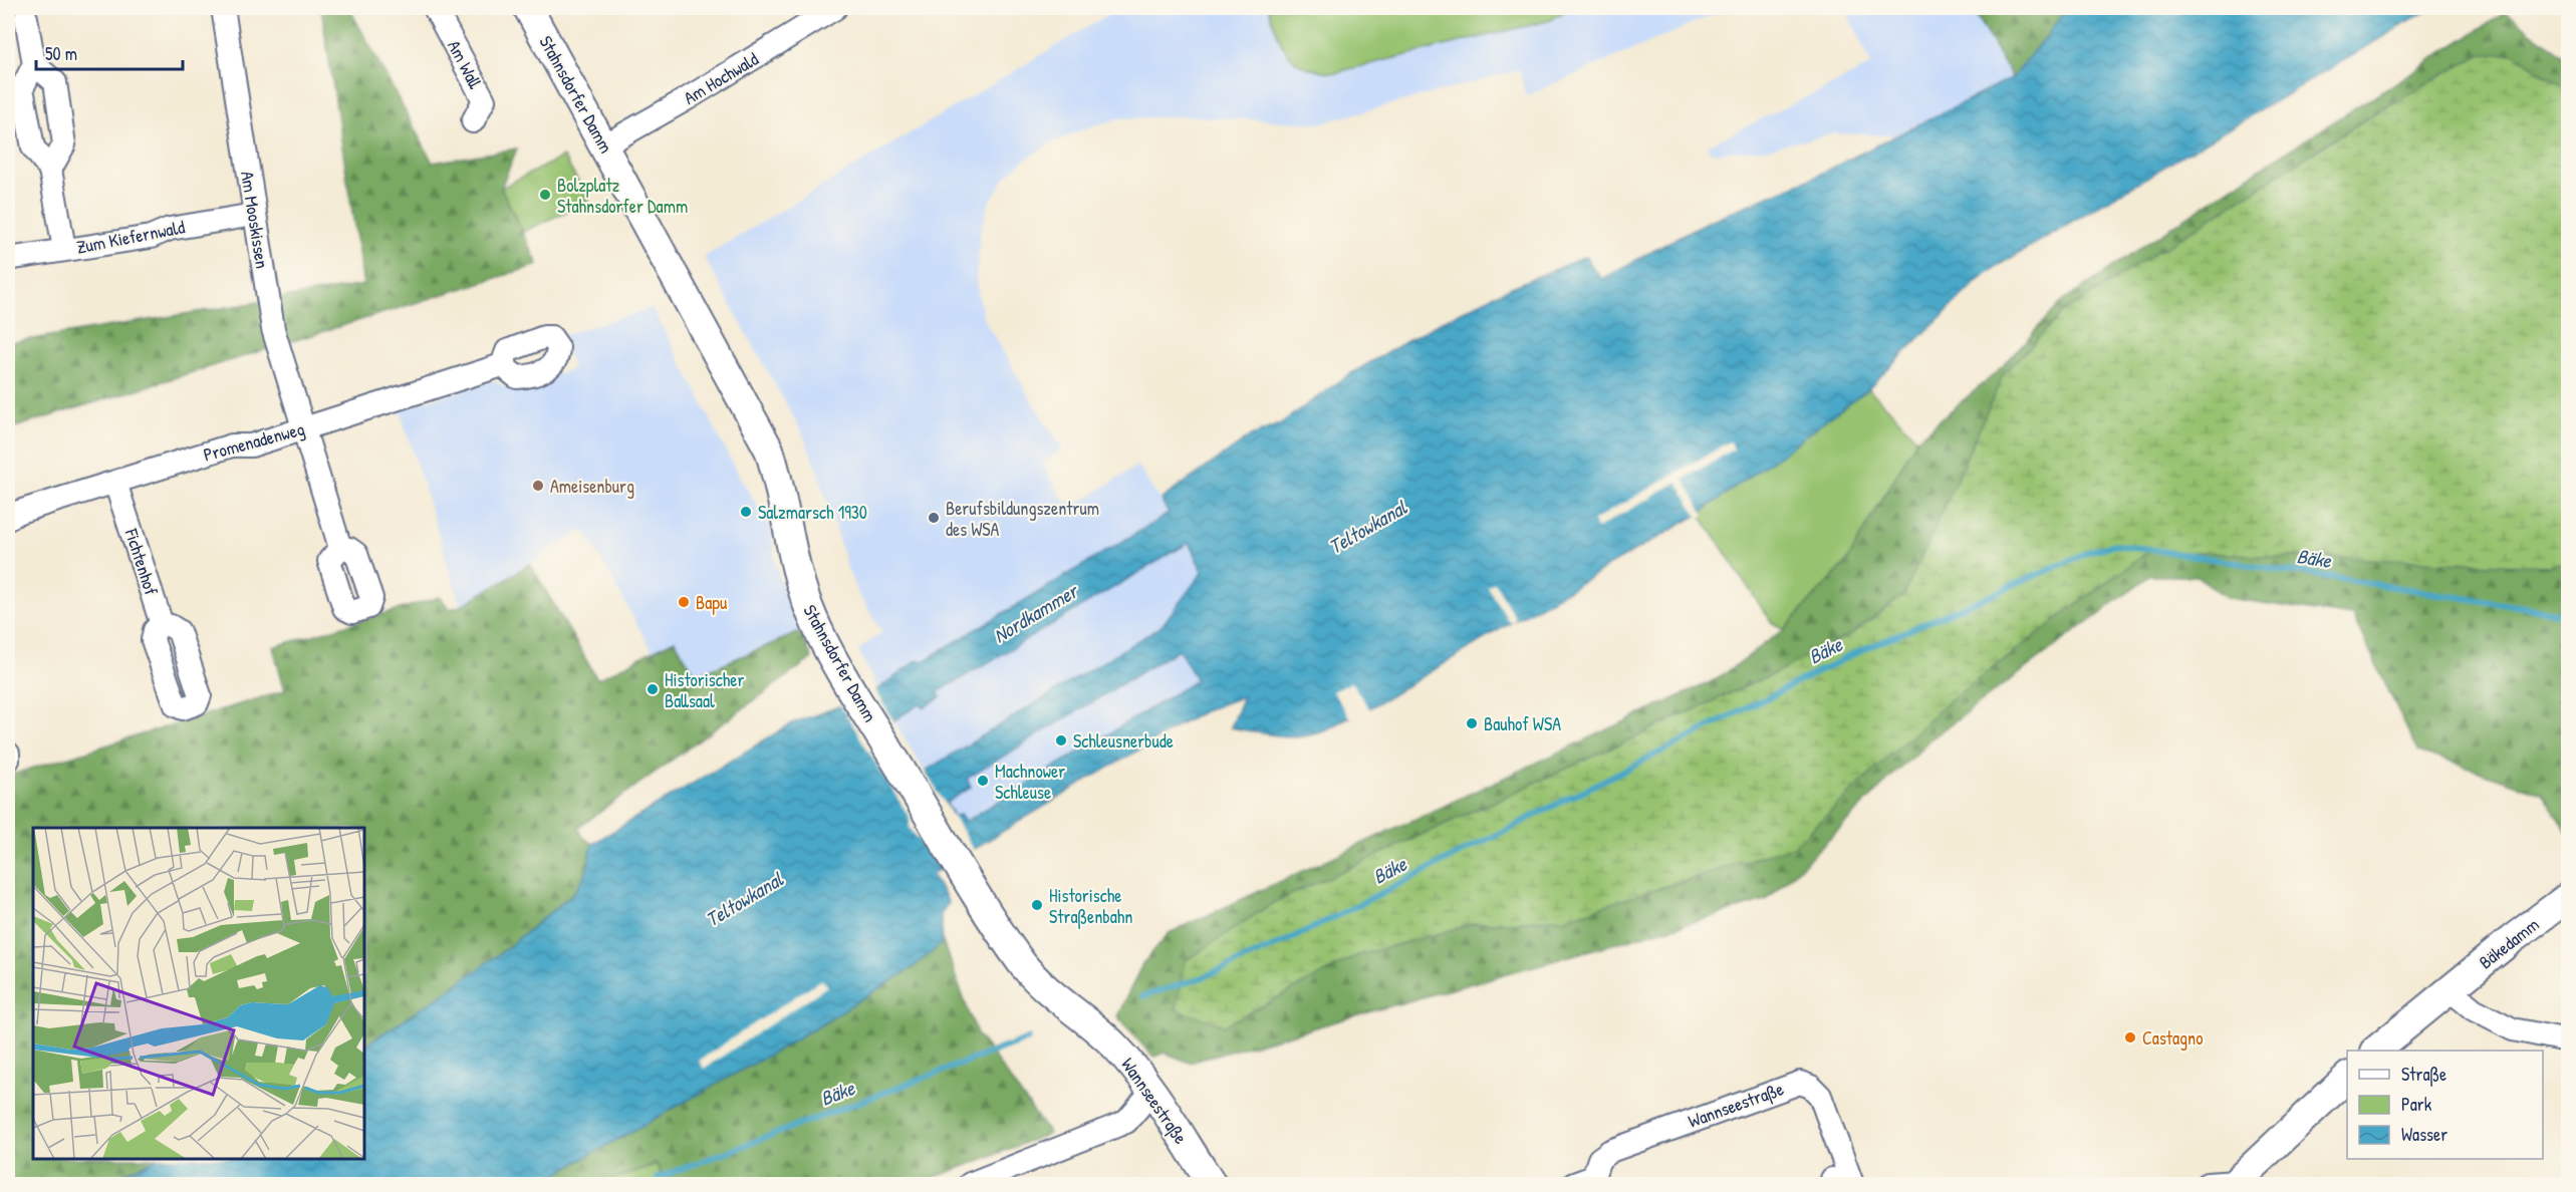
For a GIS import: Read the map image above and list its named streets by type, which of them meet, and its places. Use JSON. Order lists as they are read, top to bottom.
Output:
{
  "streets": {
    "street": [
      "Am Wall",
      "Am Hochwald",
      "Stahnsdorfer Damm",
      "Am Mooskissen",
      "Zum Kiefernwald",
      "Promenadenweg",
      "Fichtenhof",
      "Bäkedamm",
      "Wannseestraße"
    ]
  },
  "crossings": [
    ["Am Hochwald", "Stahnsdorfer Damm"],
    ["Stahnsdorfer Damm", "Wannseestraße"],
    ["Am Mooskissen", "Zum Kiefernwald"],
    ["Am Mooskissen", "Promenadenweg"],
    ["Promenadenweg", "Fichtenhof"]
  ],
  "water": ["Teltowkanal", "Bäke", "Nordkammer"],
  "places": [
    "Bolzplatz Stahnsdorfer Damm",
    "Ameisenburg",
    "Salzmarsch 1930",
    "Berufsbildungszentrum des WSA",
    "Bapu",
    "Historischer Ballsaal",
    "Bauhof WSA",
    "Schleusnerbude",
    "Machnower Schleuse",
    "Historische Straßenbahn",
    "Castagno"
  ],
  "legend": ["Straße", "Park", "Wasser"],
  "scale_bar": "50 m"
}
